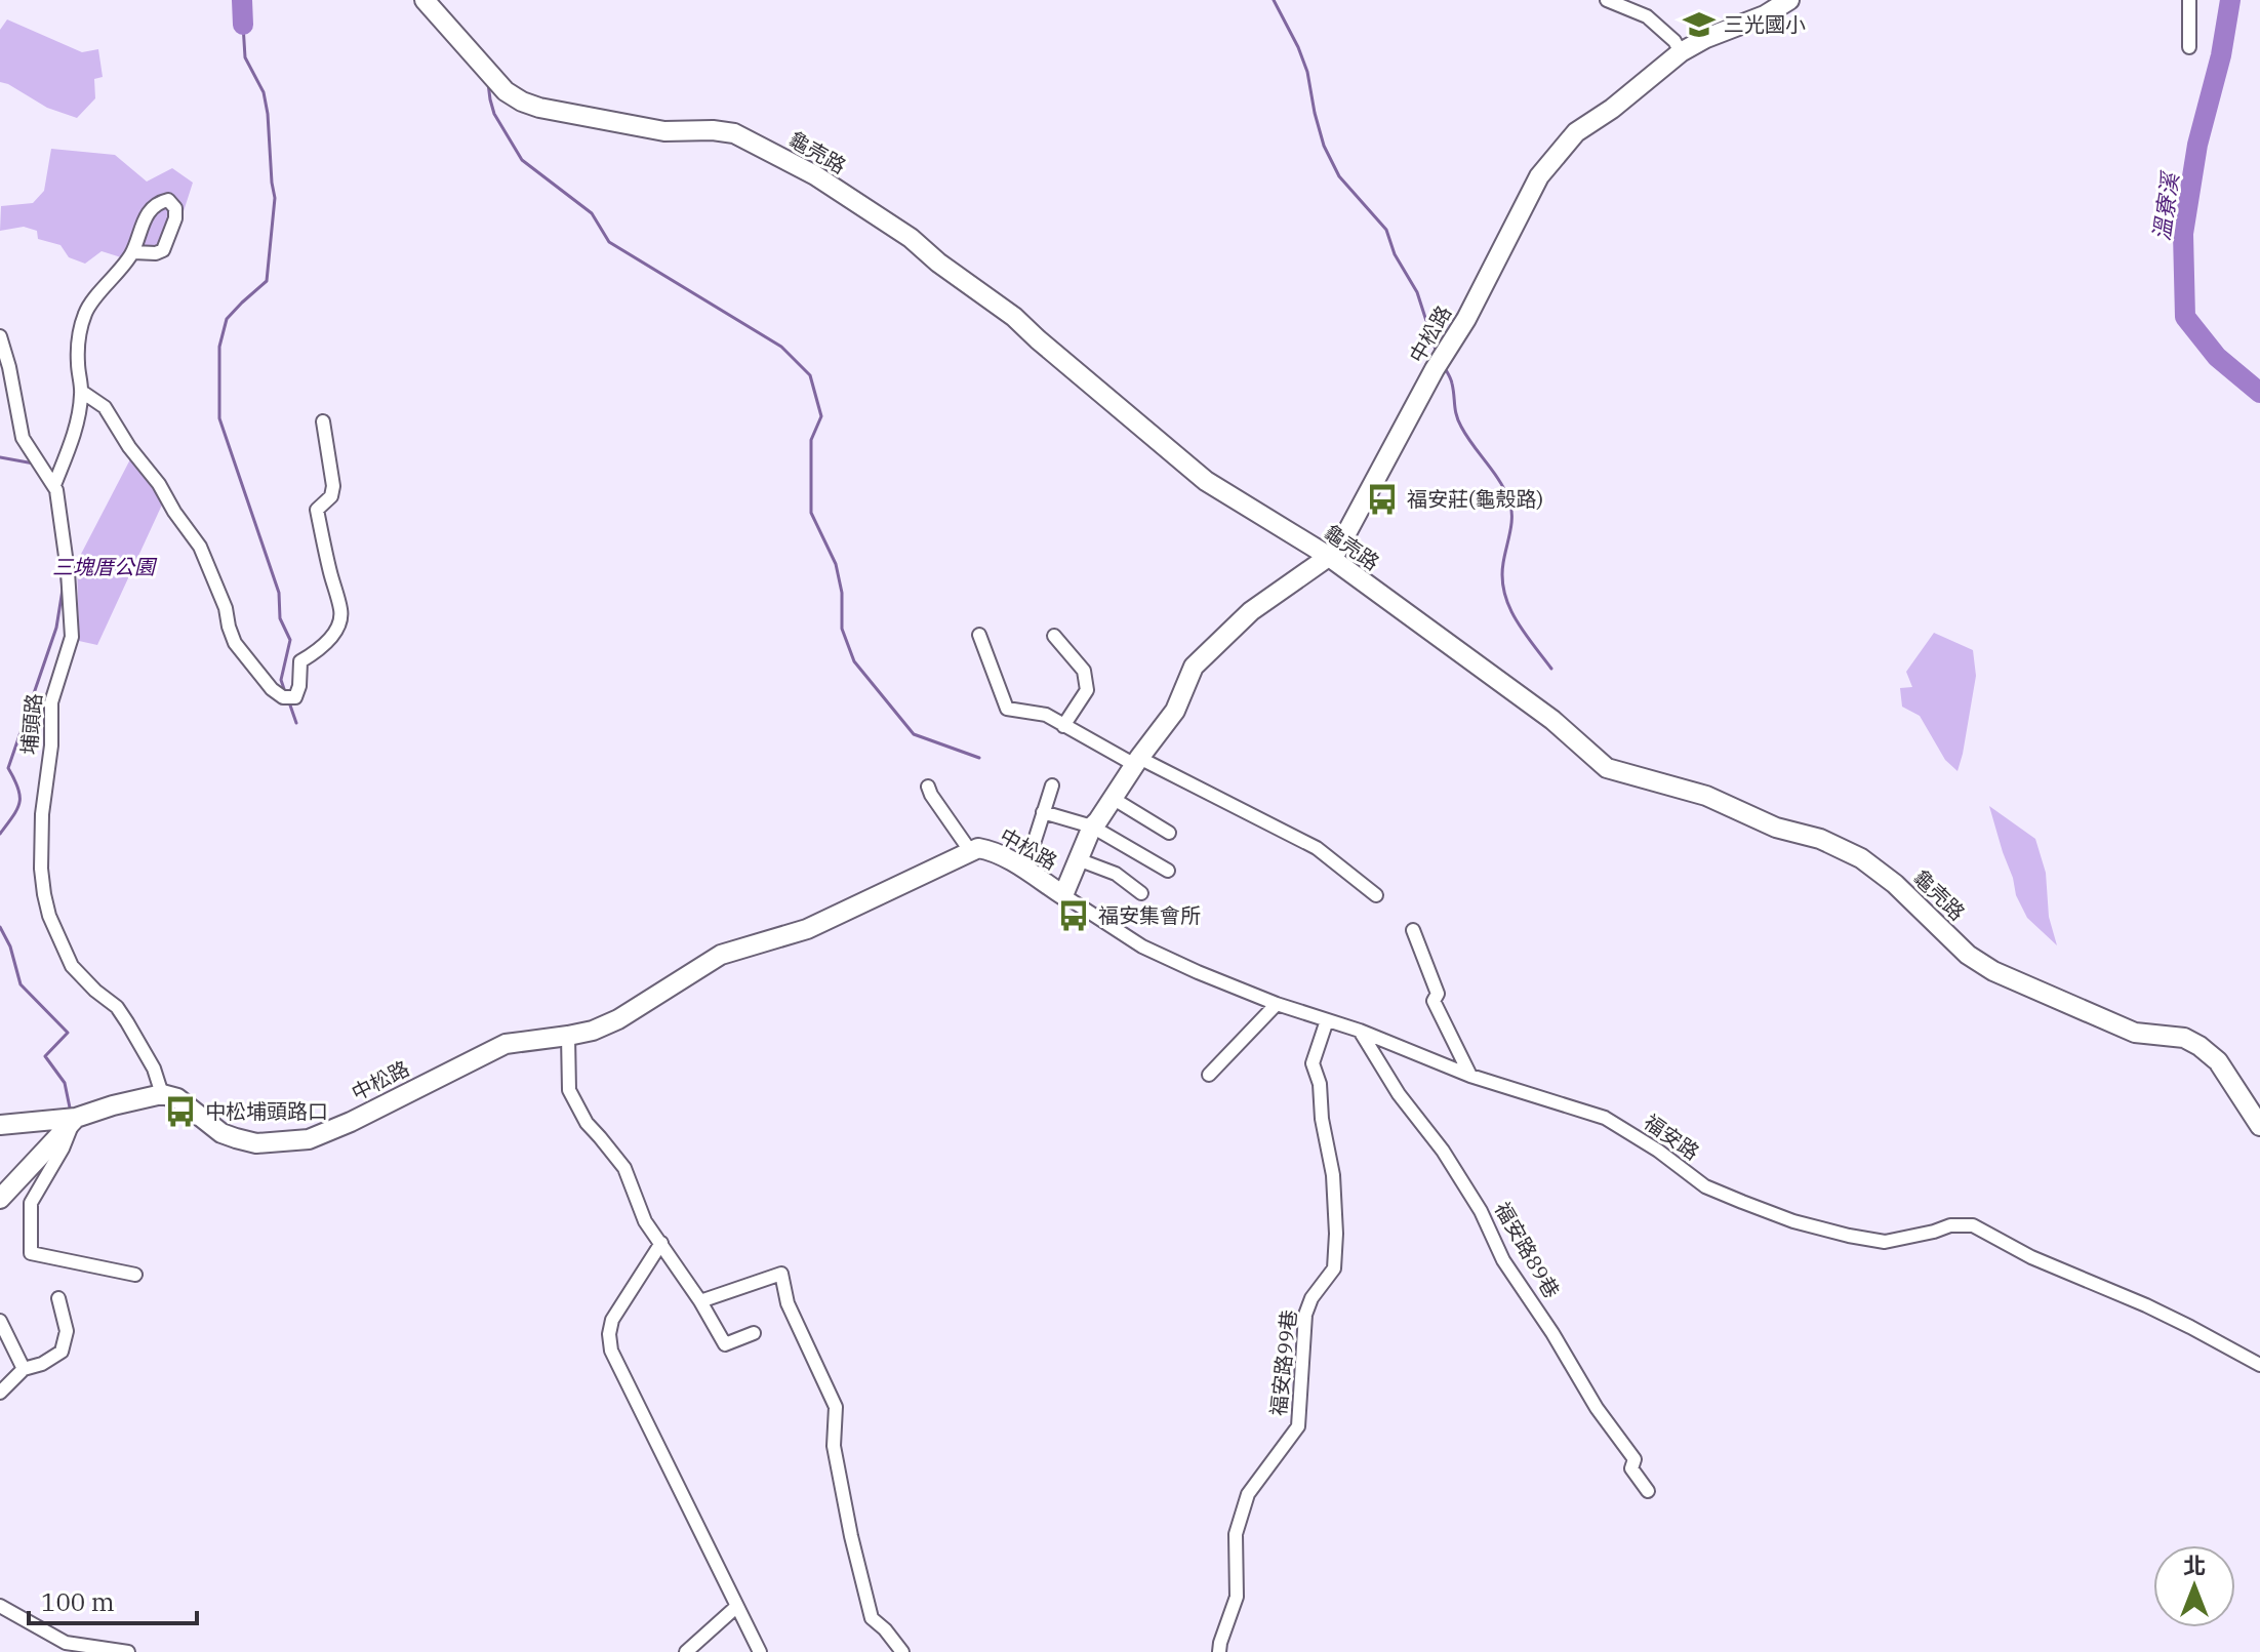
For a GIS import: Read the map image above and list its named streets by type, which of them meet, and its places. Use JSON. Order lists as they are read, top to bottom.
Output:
{
  "streets": {
    "street": [
      "龜壳路",
      "中松路",
      "埔頭路",
      "福安路",
      "福安路89巷",
      "福安路99巷"
    ]
  },
  "crossings": [
    ["龜壳路", "中松路"],
    ["中松路", "埔頭路"],
    ["中松路", "福安路"],
    ["福安路", "福安路89巷"],
    ["福安路", "福安路99巷"]
  ],
  "water": ["溫寮溪"],
  "parks": ["三塊厝公園"],
  "places": {
    "school or university": ["三光國小"],
    "bus stop": ["福安莊(龜殼路)", "福安集會所", "中松埔頭路口"]
  },
  "scale_bar": "100 m",
  "north": "top"
}
